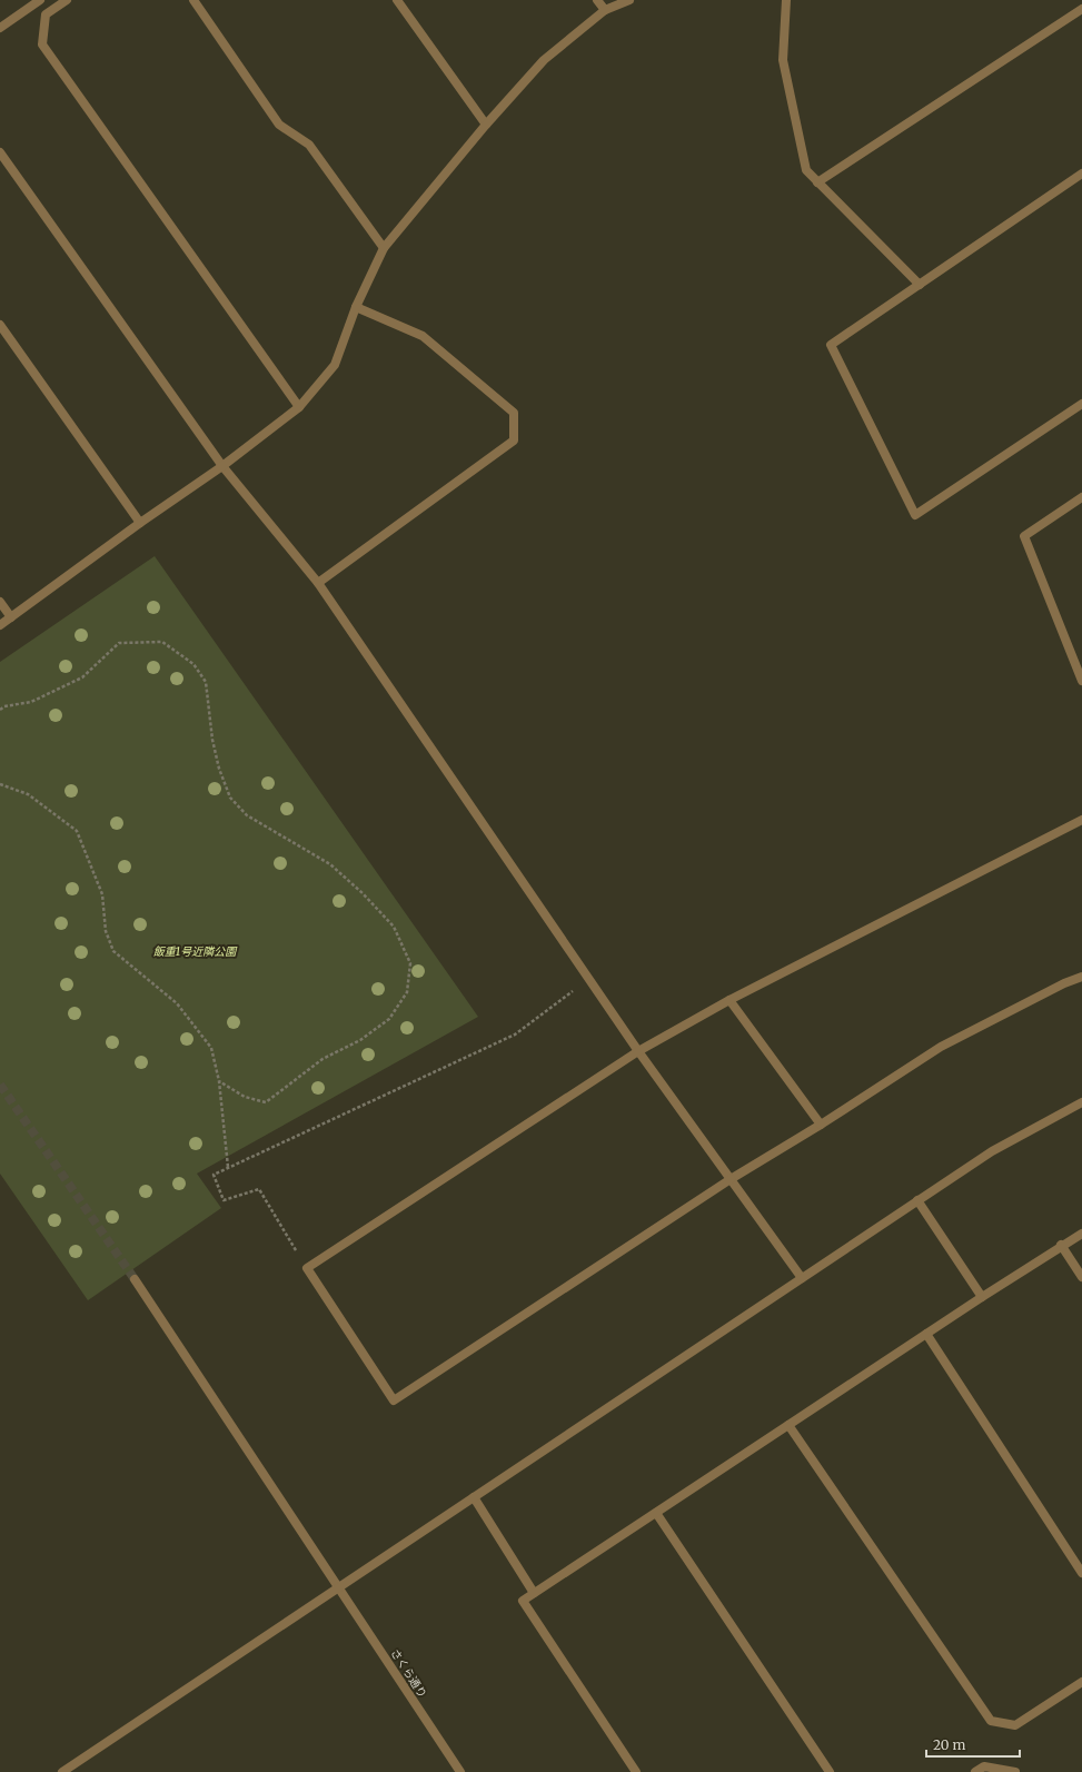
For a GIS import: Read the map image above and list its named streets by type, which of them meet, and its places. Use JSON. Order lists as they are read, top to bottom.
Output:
{
  "streets": {
    "street": ["さくら通り"]
  },
  "parks": ["飯重1号近隣公園"],
  "scale_bar": "20 m"
}
